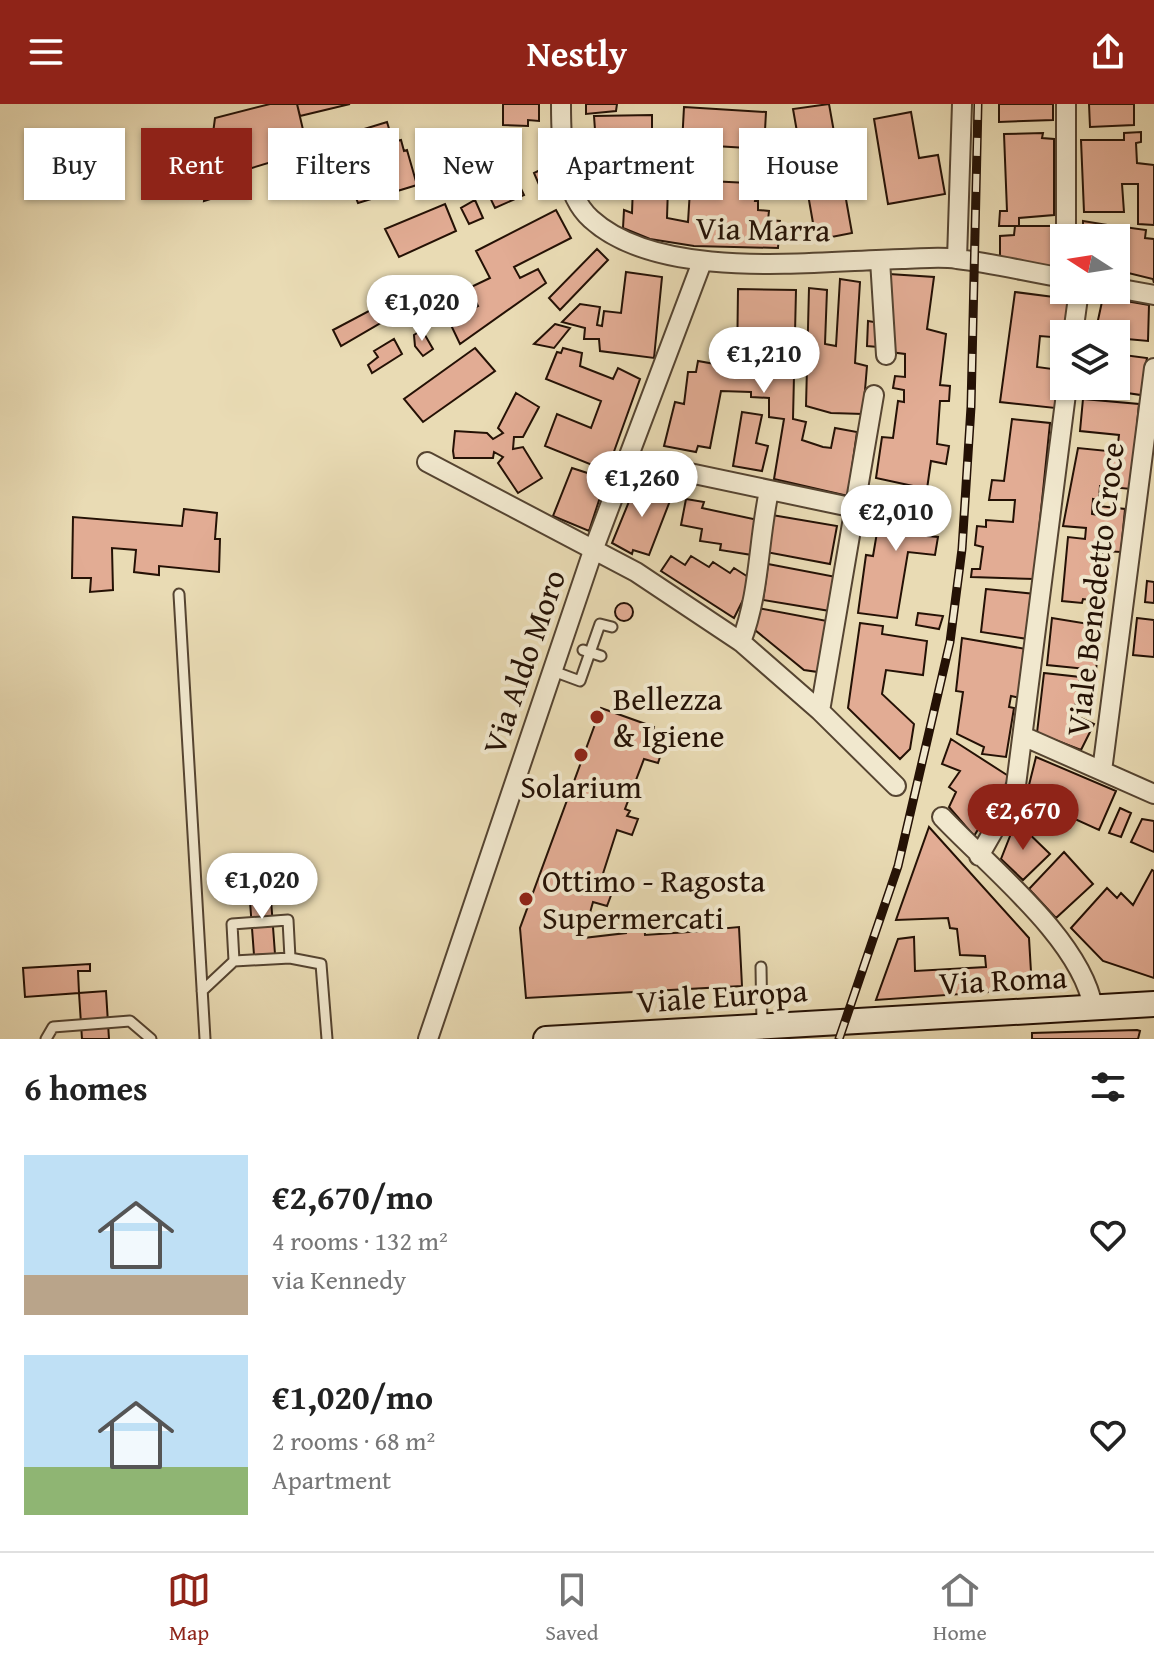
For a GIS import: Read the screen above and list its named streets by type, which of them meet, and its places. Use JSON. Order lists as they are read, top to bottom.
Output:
{
  "streets": {
    "street": [
      "Via Marra",
      "Viale Benedetto Croce",
      "Via Aldo Moro",
      "Via Roma",
      "Viale Europa"
    ]
  },
  "crossings": [
    ["Via Marra", "Via Aldo Moro"],
    ["Via Roma", "Viale Europa"]
  ],
  "places": ["Bellezza & Igiene", "Solarium", "Ottimo - Ragosta Supermercati"],
  "north": "left",
  "page": {
    "header": "Nestly",
    "chip": [
      "Buy",
      "Rent",
      "Filters",
      "New",
      "Apartment",
      "House"
    ],
    "price": [
      "€1,020",
      "€1,210",
      "€1,260",
      "€2,010",
      "€2,670",
      "€1,020"
    ],
    "heading": "6 homes",
    "list": [
      {
        "name": "€2,670/mo",
        "note": "4 rooms · 132 m² · via Kennedy"
      },
      {
        "name": "€1,020/mo",
        "note": "2 rooms · 68 m² · Apartment"
      }
    ],
    "tabs": ["Map", "Saved", "Home"]
  }
}
